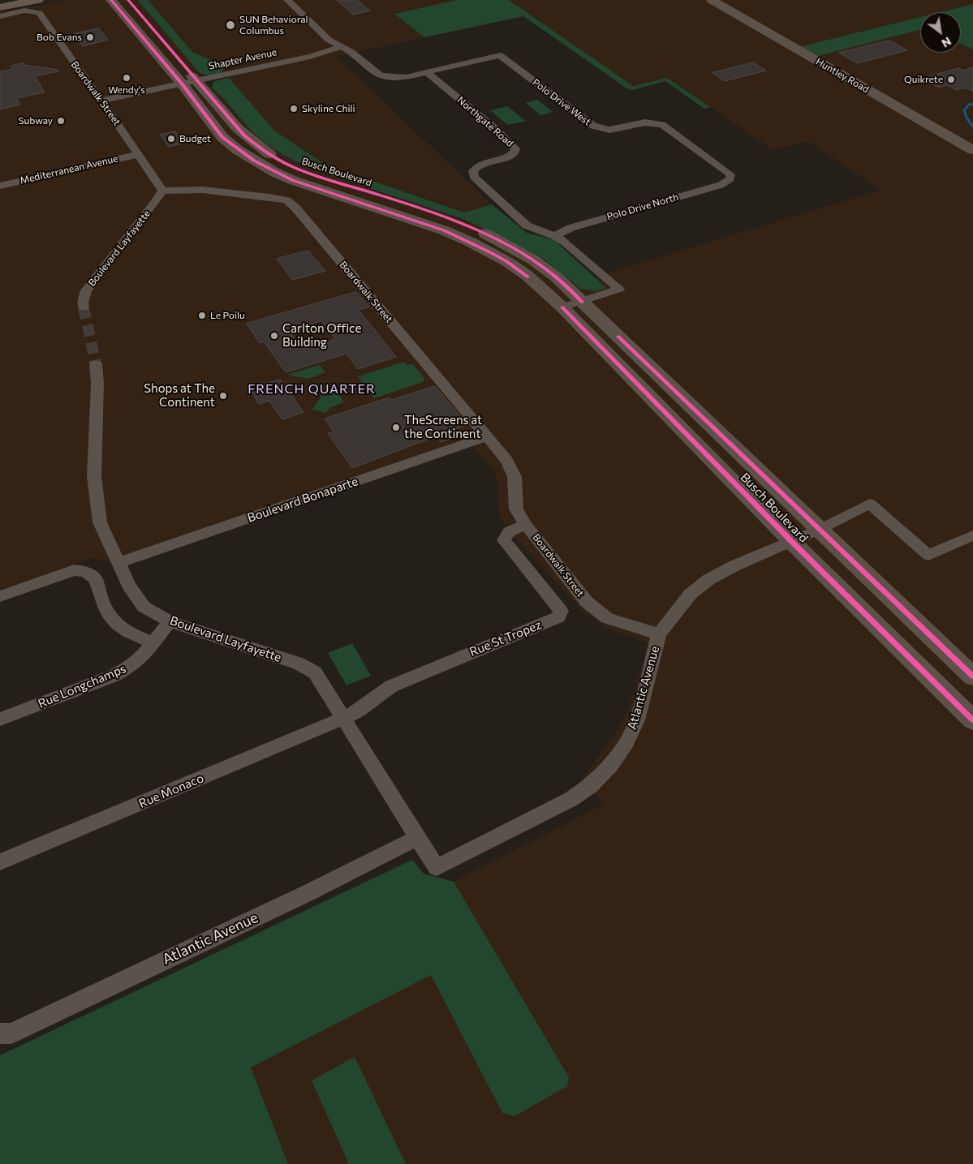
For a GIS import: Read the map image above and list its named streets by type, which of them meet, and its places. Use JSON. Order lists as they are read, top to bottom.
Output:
{
  "streets": {
    "main road": ["Huntley Road", "Busch Boulevard"],
    "street": [
      "Shapter Avenue",
      "Boardwalk Street",
      "Polo Drive West",
      "Northgate Road",
      "Mediterranean Avenue",
      "Polo Drive North",
      "Boulevard Layfayette",
      "Boulevard Bonaparte",
      "Rue St Tropez",
      "Rue Longchamps",
      "Atlantic Avenue",
      "Rue Monaco"
    ]
  },
  "crossings": [
    ["Shapter Avenue", "Boardwalk Street"],
    ["Shapter Avenue", "Busch Boulevard"],
    ["Boardwalk Street", "Mediterranean Avenue"],
    ["Boardwalk Street", "Boulevard Layfayette"],
    ["Boardwalk Street", "Boulevard Bonaparte"],
    ["Boardwalk Street", "Rue St Tropez"],
    ["Boardwalk Street", "Atlantic Avenue"],
    ["Polo Drive West", "Northgate Road"],
    ["Polo Drive West", "Polo Drive North"],
    ["Northgate Road", "Busch Boulevard"],
    ["Northgate Road", "Polo Drive North"],
    ["Busch Boulevard", "Atlantic Avenue"],
    ["Boulevard Layfayette", "Boulevard Bonaparte"],
    ["Boulevard Layfayette", "Rue St Tropez"],
    ["Boulevard Layfayette", "Rue Longchamps"],
    ["Boulevard Layfayette", "Atlantic Avenue"],
    ["Boulevard Layfayette", "Rue Monaco"],
    ["Rue St Tropez", "Rue Monaco"]
  ],
  "districts": ["FRENCH QUARTER"],
  "places": [
    "SUN Behavioral Columbus",
    "Bob Evans",
    "Wendy's",
    "Quikrete",
    "Skyline Chili",
    "Subway",
    "Budget",
    "Le Poilu",
    "Carlton Office Building",
    "Shops at The Continent",
    "TheScreens at the Continent"
  ],
  "north": "bottom right"
}
